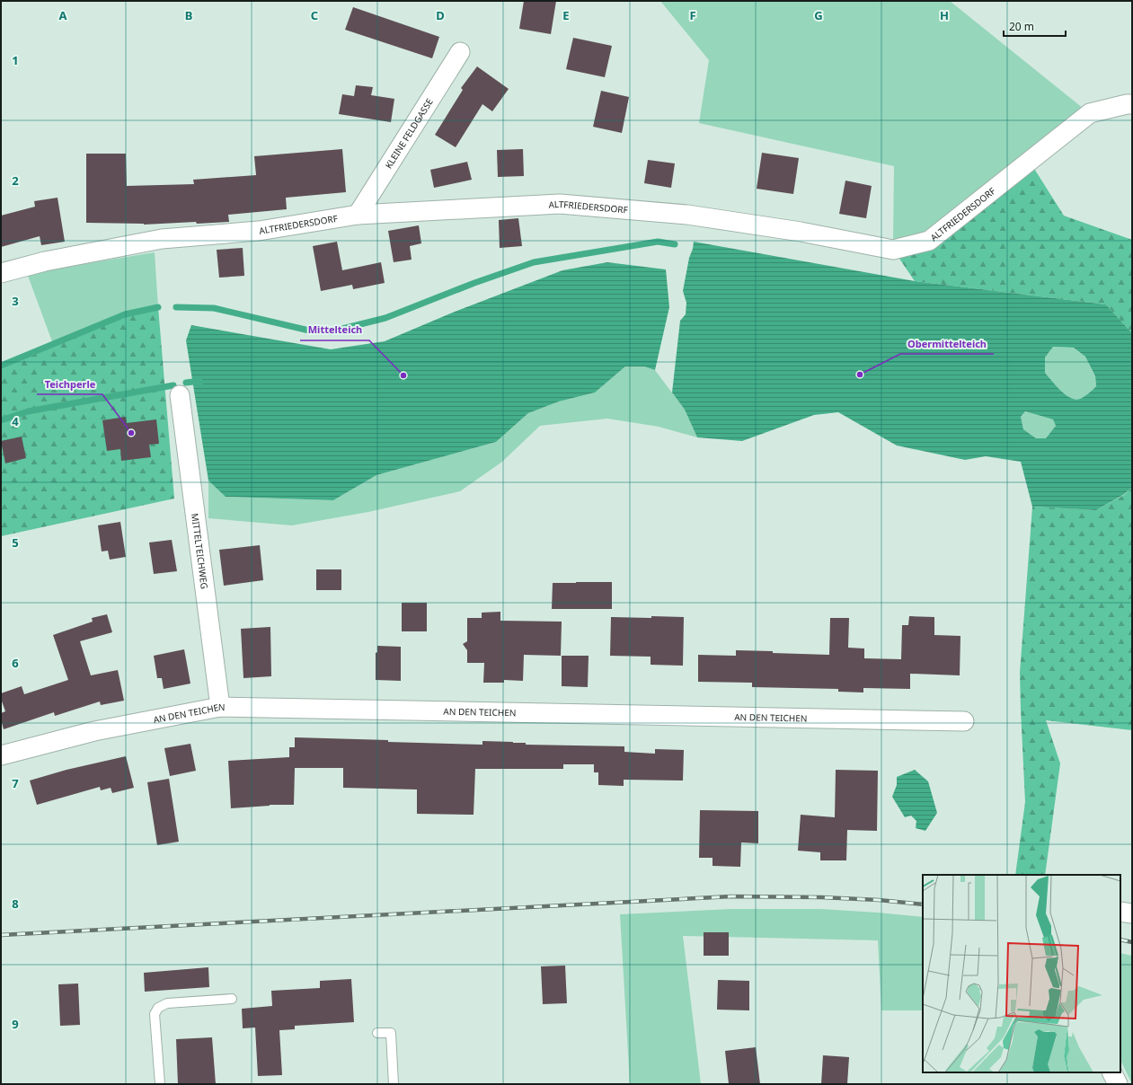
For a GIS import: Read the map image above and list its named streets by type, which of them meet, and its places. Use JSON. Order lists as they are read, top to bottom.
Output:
{
  "streets": {
    "street": [
      "KLEINE FELDGASSE",
      "ALTFRIEDERSDORF",
      "MITTELTEICHWEG",
      "AN DEN TEICHEN"
    ]
  },
  "crossings": [
    ["KLEINE FELDGASSE", "ALTFRIEDERSDORF"],
    ["MITTELTEICHWEG", "AN DEN TEICHEN"]
  ],
  "places": ["Obermittelteich", "Mittelteich", "Teichperle"],
  "scale_bar": "20 m",
  "grid": {
    "columns": [
      "A",
      "B",
      "C",
      "D",
      "E",
      "F",
      "G",
      "H"
    ],
    "rows": [
      "1",
      "2",
      "3",
      "4",
      "5",
      "6",
      "7",
      "8",
      "9"
    ]
  }
}
